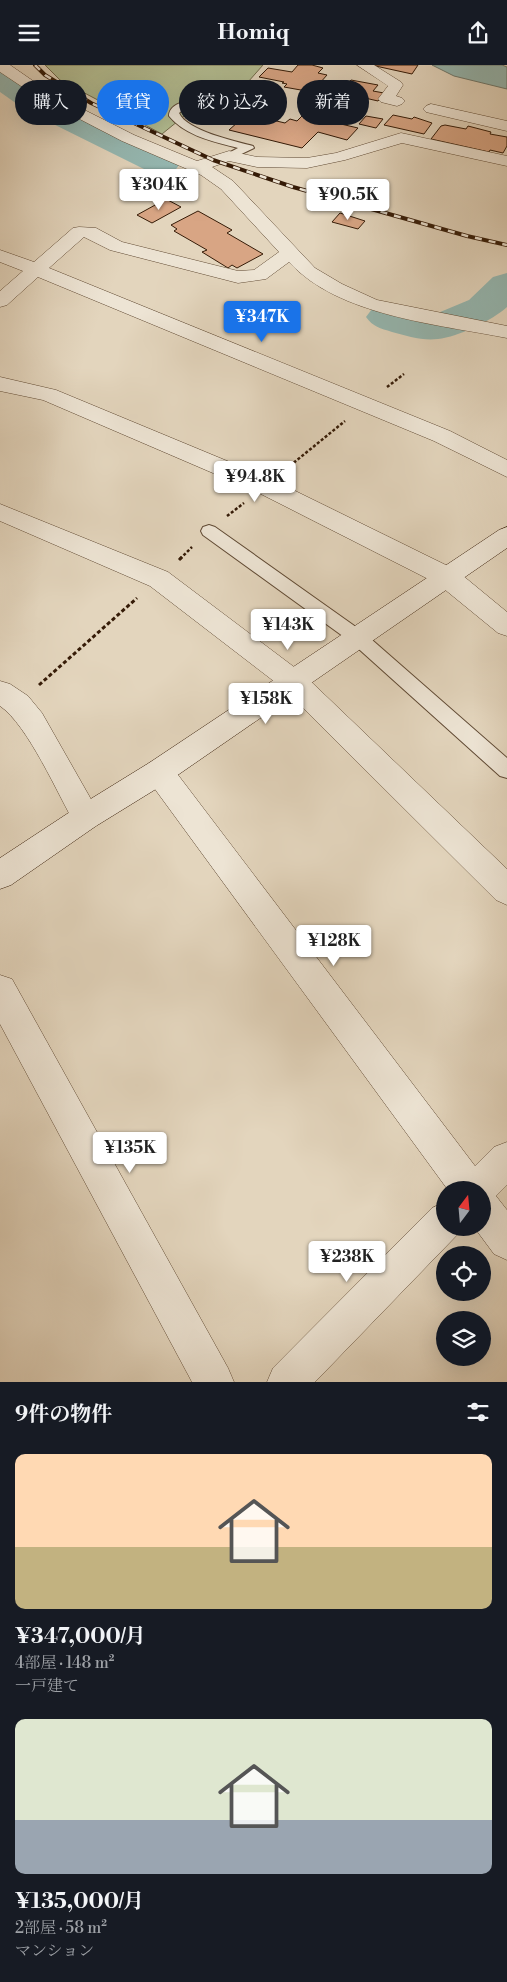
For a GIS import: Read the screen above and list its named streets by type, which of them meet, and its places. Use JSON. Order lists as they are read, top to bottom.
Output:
{
  "north": "top",
  "page": {
    "header": "Homiq",
    "chip": [
      "購入",
      "賃貸",
      "絞り込み",
      "新着"
    ],
    "price": [
      "¥304K",
      "¥90.5K",
      "¥347K",
      "¥94.8K",
      "¥143K",
      "¥158K",
      "¥128K",
      "¥135K",
      "¥238K"
    ],
    "heading": "9件の物件",
    "list": [
      {
        "name": "¥347,000/月",
        "note": "4部屋 · 148 m² · 一戸建て"
      },
      {
        "name": "¥135,000/月",
        "note": "2部屋 · 58 m² · マンション"
      }
    ]
  }
}
